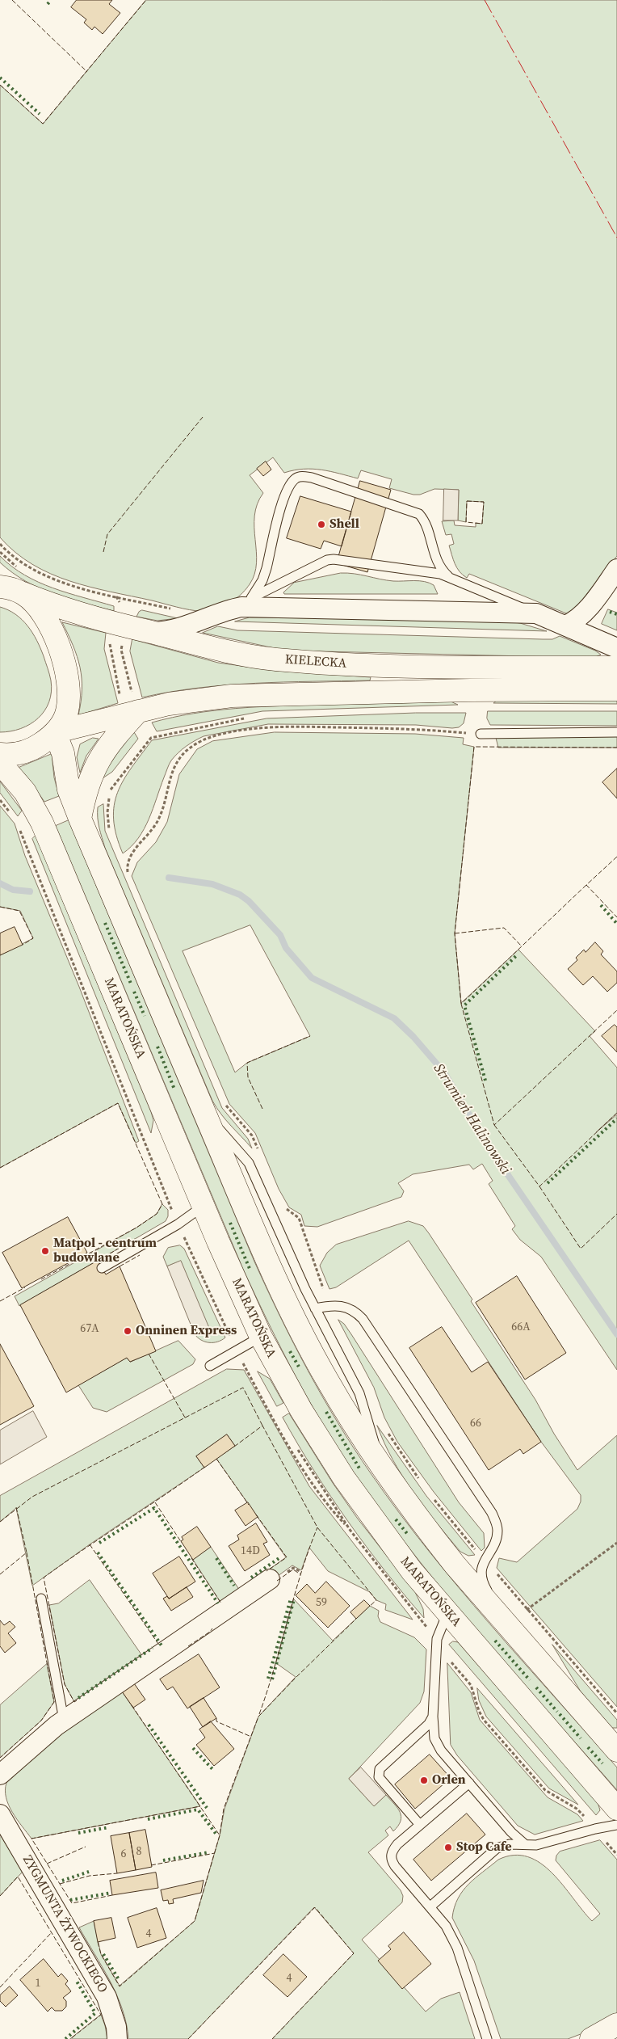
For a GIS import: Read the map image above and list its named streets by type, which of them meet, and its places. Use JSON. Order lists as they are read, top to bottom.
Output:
{
  "streets": {
    "main road": ["KIELECKA", "MARATOŃSKA"],
    "street": ["ZYGMUNTA ŻYWOCKIEGO"]
  },
  "water": ["Strumień Halinowski"],
  "places": [
    "Shell",
    "Matpol - centrum budowlane",
    "Onninen Express",
    "Orlen",
    "Stop Cafe"
  ],
  "house_numbers": [
    "66A",
    "67A",
    "66",
    "14D",
    "59",
    "8",
    "6",
    "4",
    "4",
    "1"
  ]
}
